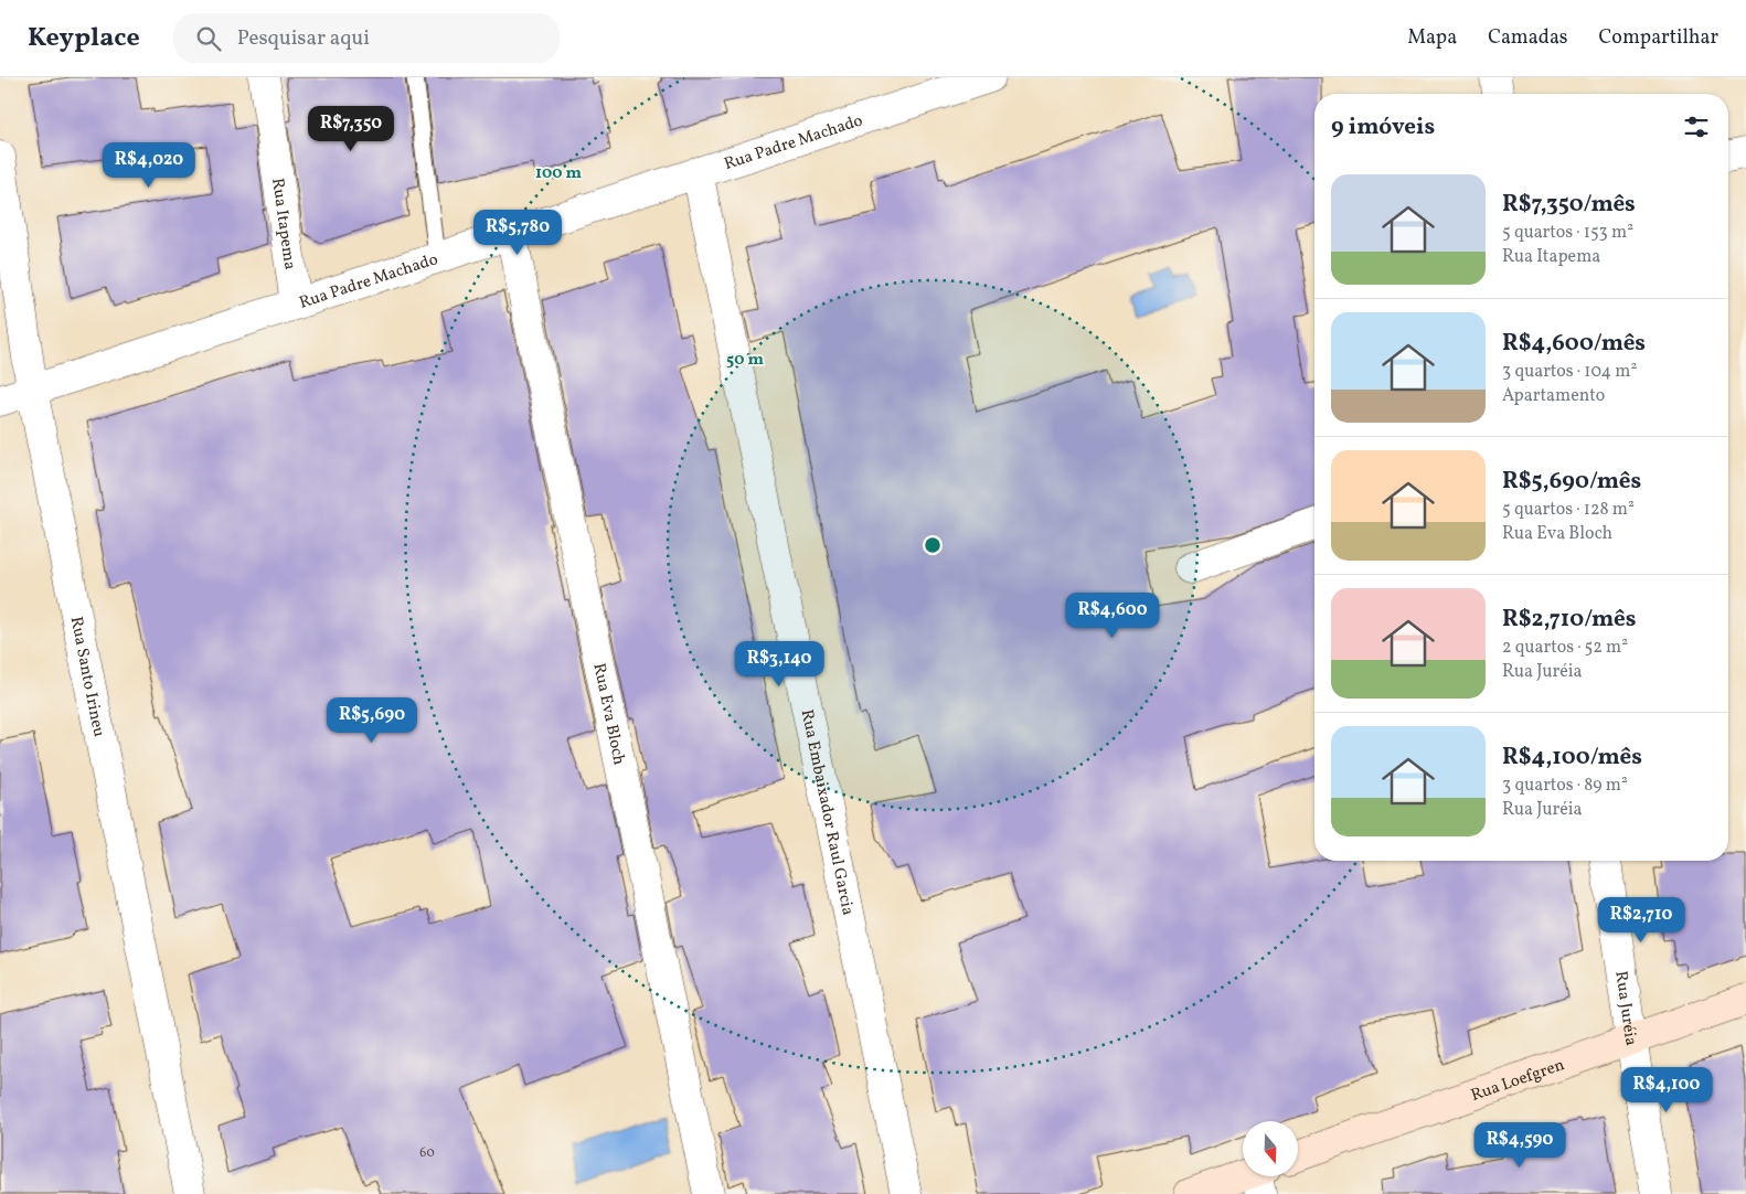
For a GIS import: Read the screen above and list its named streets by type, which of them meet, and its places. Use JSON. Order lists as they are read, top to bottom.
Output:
{
  "streets": {
    "main road": ["Rua Loefgren"],
    "street": [
      "Rua Padre Machado",
      "Rua Itapema",
      "Rua Santo Irineu",
      "Rua Eva Bloch",
      "Rua Embaixador Raul Garcia",
      "Rua Juréia"
    ]
  },
  "crossings": [
    ["Rua Padre Machado", "Rua Itapema"],
    ["Rua Padre Machado", "Rua Santo Irineu"],
    ["Rua Padre Machado", "Rua Eva Bloch"],
    ["Rua Padre Machado", "Rua Embaixador Raul Garcia"],
    ["Rua Juréia", "Rua Loefgren"]
  ],
  "house_numbers": ["60"],
  "north": "bottom",
  "page": {
    "header": "Keyplace",
    "search": "Pesquisar aqui",
    "nav": ["Mapa", "Camadas", "Compartilhar"],
    "heading": "9 imóveis",
    "price": [
      "R$7,350",
      "R$4,020",
      "R$5,780",
      "R$4,600",
      "R$3,140",
      "R$5,690",
      "R$2,710",
      "R$4,100",
      "R$4,590"
    ],
    "list": [
      {
        "name": "R$7,350/mês",
        "note": "5 quartos · 153 m² · Rua Itapema"
      },
      {
        "name": "R$4,600/mês",
        "note": "3 quartos · 104 m² · Apartamento"
      },
      {
        "name": "R$5,690/mês",
        "note": "5 quartos · 128 m² · Rua Eva Bloch"
      },
      {
        "name": "R$2,710/mês",
        "note": "2 quartos · 52 m² · Rua Juréia"
      },
      {
        "name": "R$4,100/mês",
        "note": "3 quartos · 89 m² · Rua Juréia"
      }
    ]
  },
  "rings": ["100 m", "50 m"]
}
